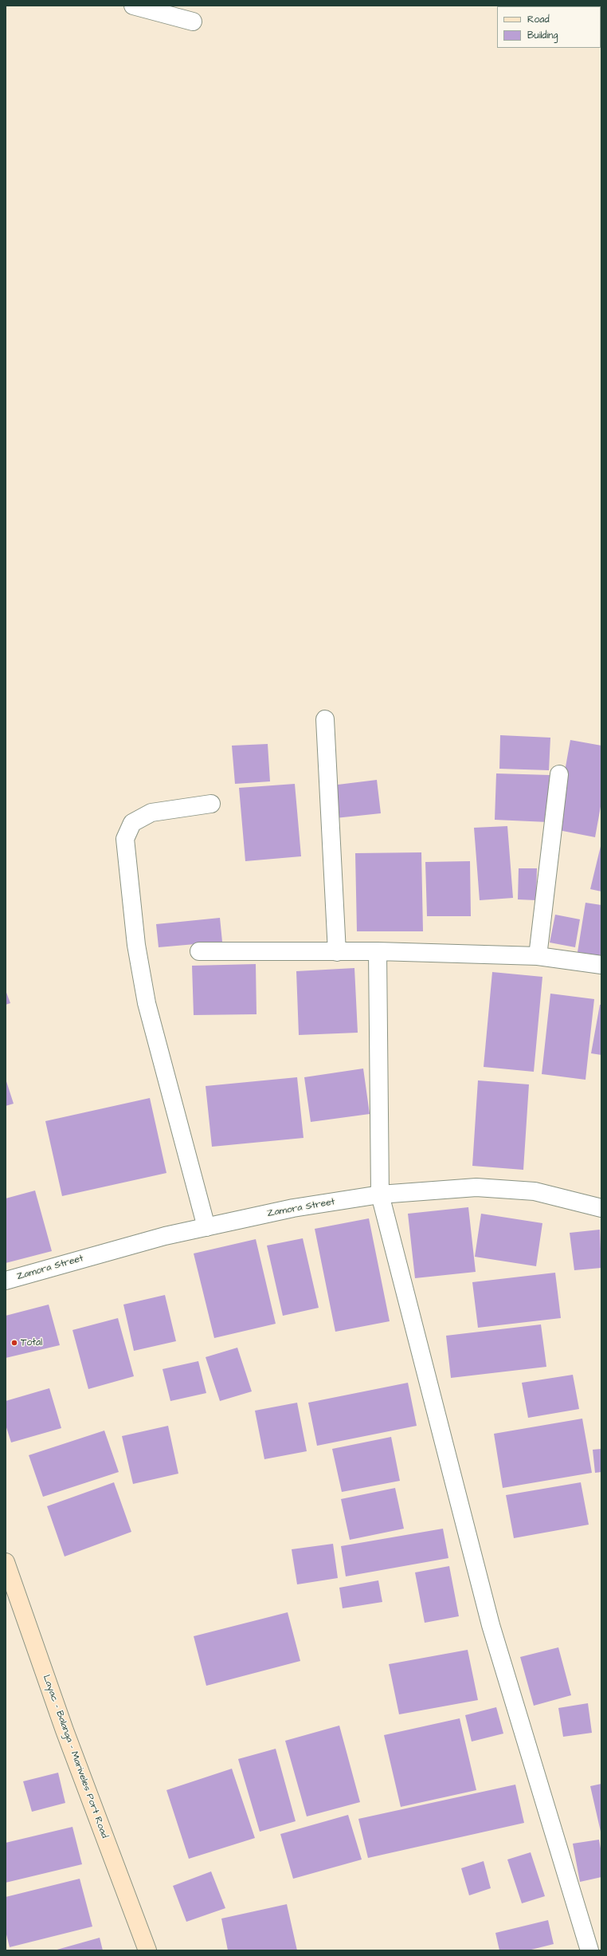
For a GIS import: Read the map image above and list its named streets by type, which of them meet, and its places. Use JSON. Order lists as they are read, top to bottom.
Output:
{
  "streets": {
    "main road": ["Layac – Balanga – Mariveles Port Road"],
    "street": ["Zamora Street"]
  },
  "places": ["Total"],
  "legend": ["Road", "Building"]
}
